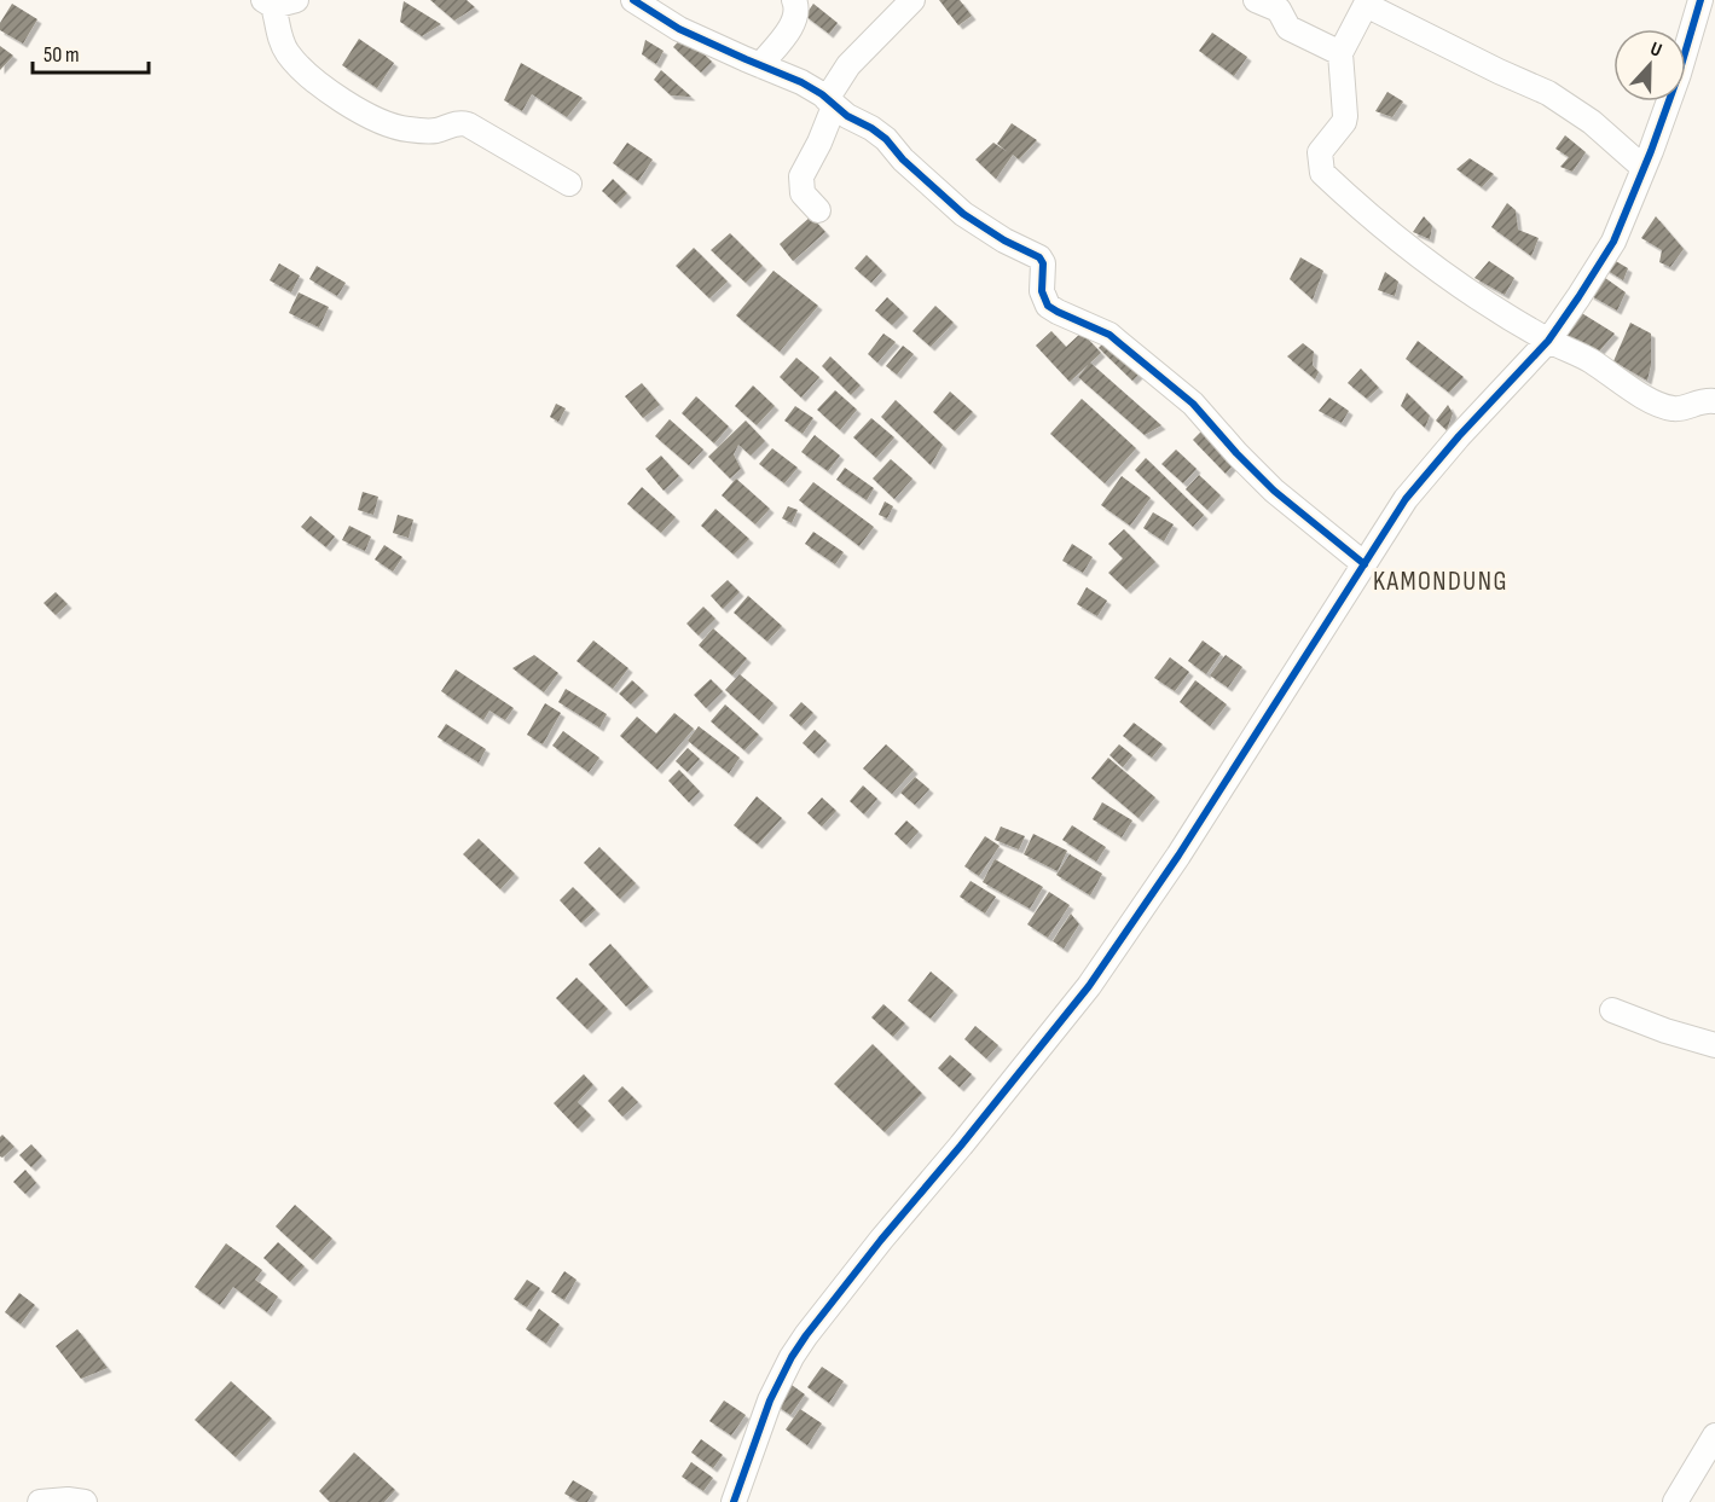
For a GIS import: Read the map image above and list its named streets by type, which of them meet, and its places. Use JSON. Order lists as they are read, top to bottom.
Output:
{
  "districts": ["KAMONDUNG"],
  "scale_bar": "50 m",
  "north": "top"
}
